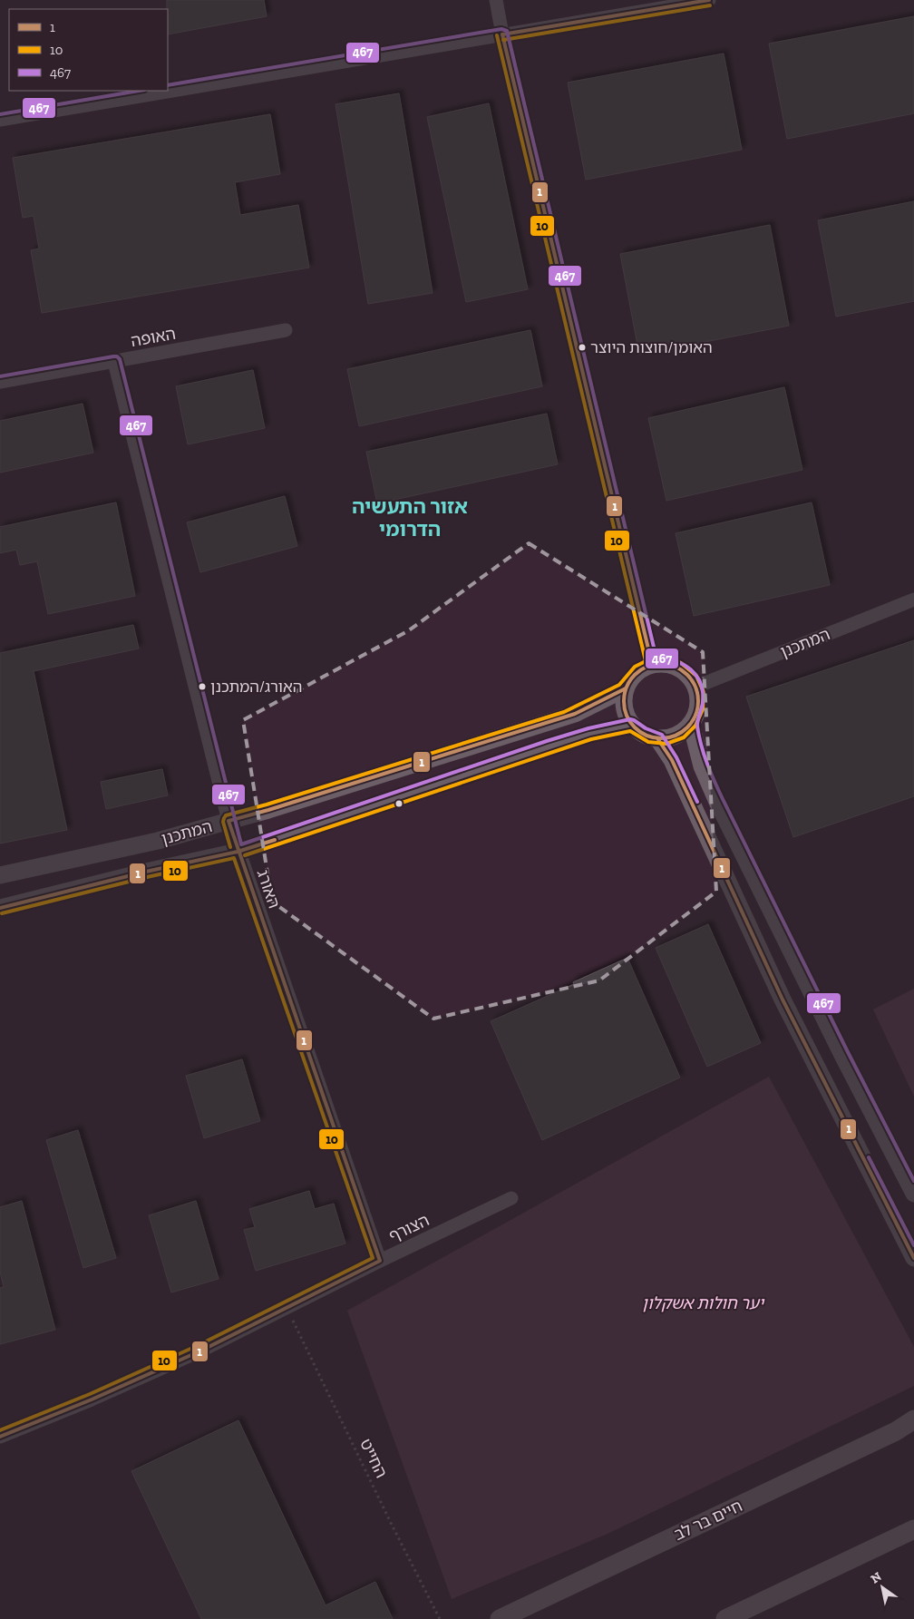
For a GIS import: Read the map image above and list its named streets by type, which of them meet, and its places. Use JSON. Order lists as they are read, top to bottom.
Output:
{
  "streets": {
    "main road": ["חיים בר לב"],
    "street": [
      "האופה",
      "המתכנן",
      "האורג",
      "הצורף"
    ],
    "path": ["החייט"]
  },
  "crossings": [
    ["האופה", "האורג"],
    ["המתכנן", "האורג"],
    ["האורג", "הצורף"],
    ["הצורף", "החייט"]
  ],
  "districts": ["אזור התעשיה הדרומי"],
  "parks": ["יער חולות אשקלון"],
  "places": ["האומן/חוצות היוצר", "האורג/המתכנן"],
  "lines": ["transit line 1", "transit line 10", "transit line 467"],
  "legend": ["1", "10", "467"],
  "north": "top left"
}
